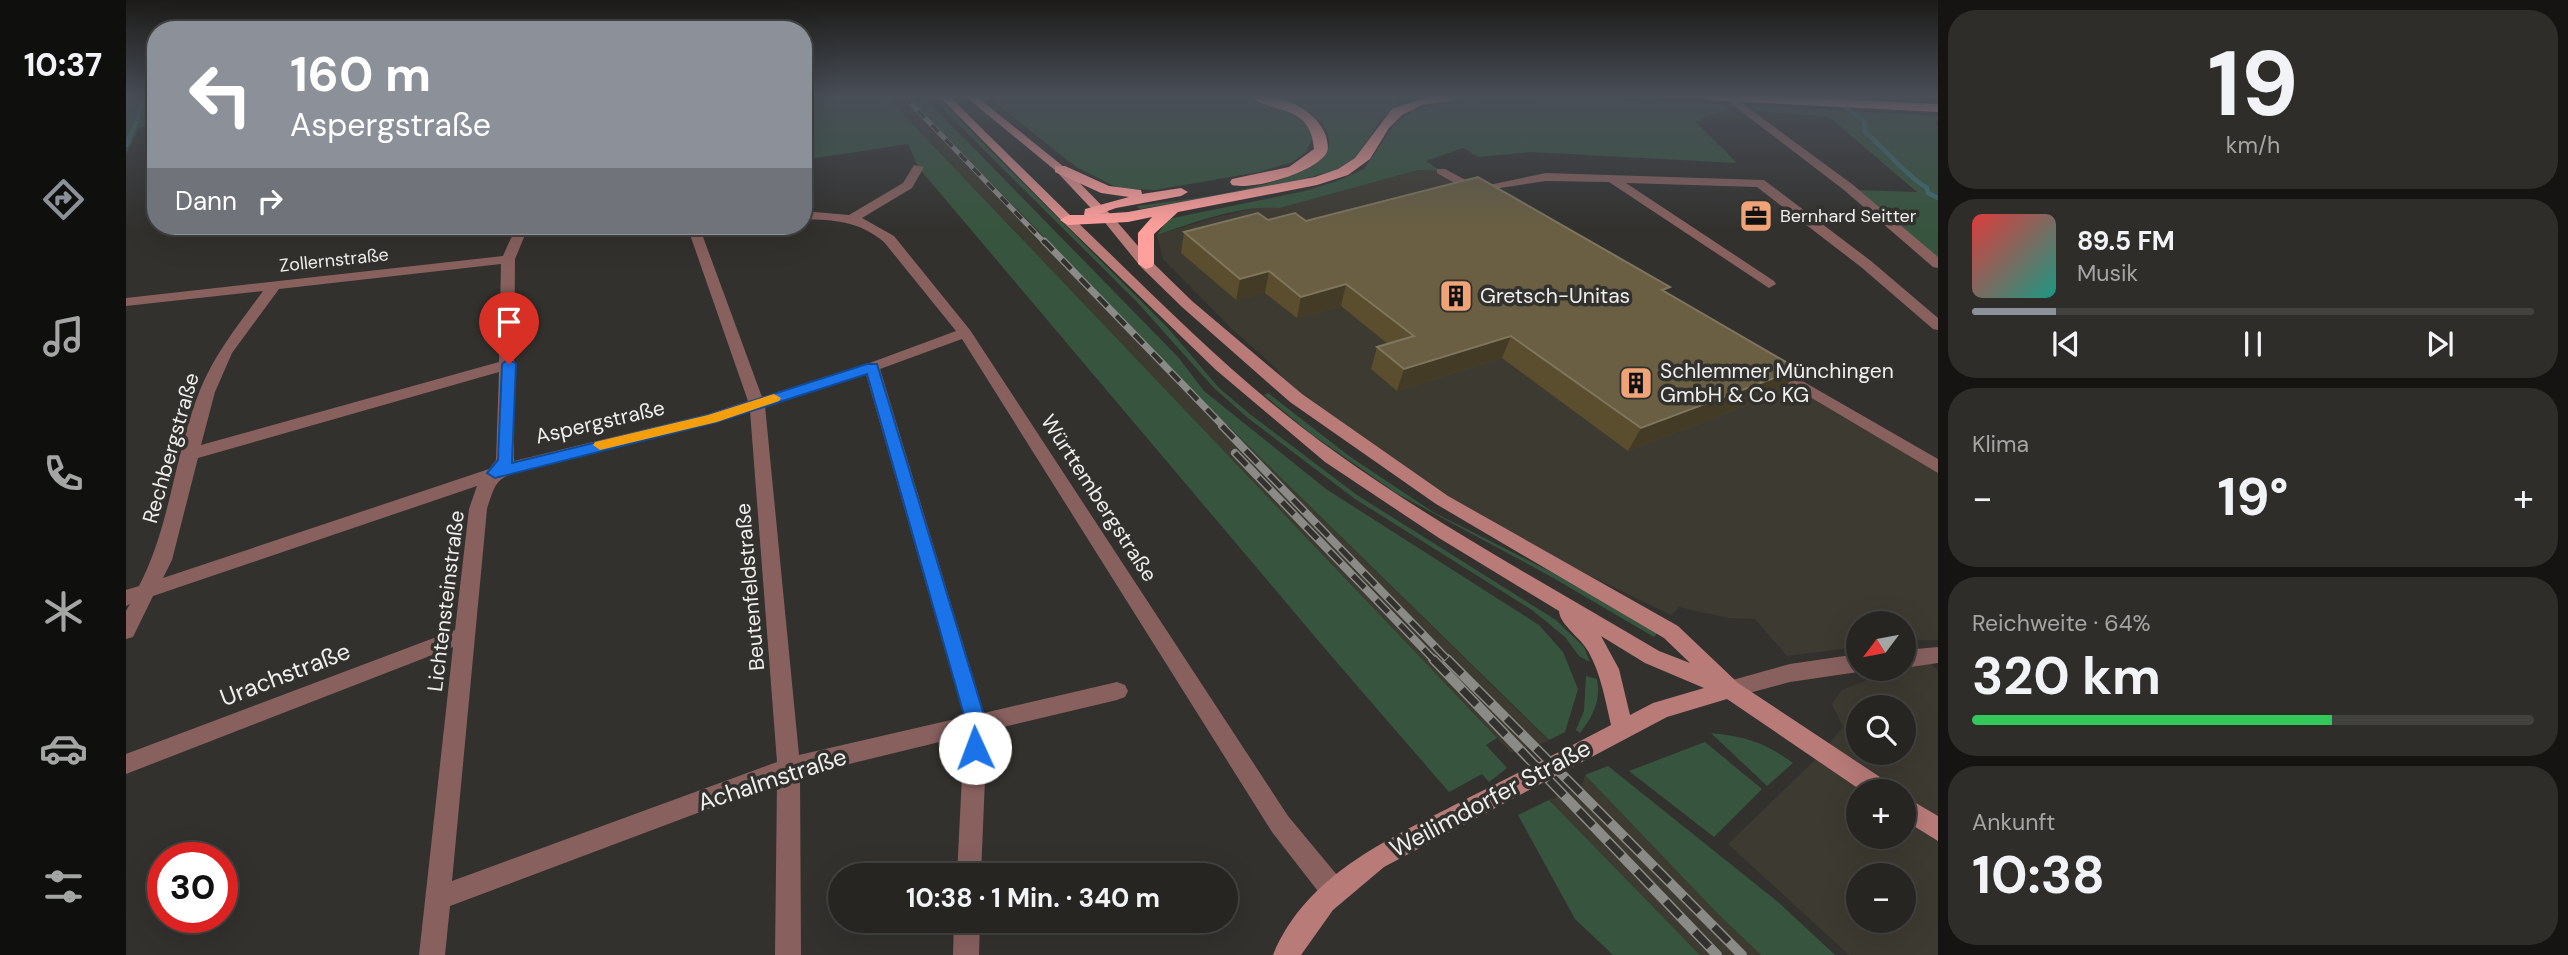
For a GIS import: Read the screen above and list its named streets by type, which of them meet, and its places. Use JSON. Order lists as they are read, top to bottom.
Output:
{
  "streets": {
    "main road": ["Weilimdorfer Straße"],
    "street": [
      "Zollernstraße",
      "Aspergstraße",
      "Rechbergstraße",
      "Württembergstraße",
      "Beutenfeldstraße",
      "Lichtensteinstraße",
      "Urachstraße",
      "Achalmstraße"
    ]
  },
  "crossings": [
    ["Zollernstraße", "Rechbergstraße"],
    ["Zollernstraße", "Lichtensteinstraße"],
    ["Aspergstraße", "Rechbergstraße"],
    ["Aspergstraße", "Württembergstraße"],
    ["Aspergstraße", "Beutenfeldstraße"],
    ["Aspergstraße", "Lichtensteinstraße"],
    ["Württembergstraße", "Weilimdorfer Straße"],
    ["Beutenfeldstraße", "Achalmstraße"],
    ["Lichtensteinstraße", "Urachstraße"],
    ["Lichtensteinstraße", "Achalmstraße"]
  ],
  "places": {
    "office": ["Bernhard Seitter"],
    "building": ["Gretsch-Unitas", "Schlemmer Münchingen GmbH & Co KG"]
  },
  "north": "bottom left",
  "page": {
    "tabs": "10:37",
    "tile": [
      ["19", "km/h"],
      "Klima",
      ["Reichweite · 64%", "320 km"],
      ["Ankunft", "10:38"]
    ],
    "turn": ["160 m", "Aspergstraße"],
    "then": "Dann",
    "song": ["89.5 FM", "Musik"],
    "heat": ["−", "19°", "+"],
    "map_buttons": ["+", "−"],
    "limit": "30",
    "trip": "10:38 · 1 Min. · 340 m"
  }
}
